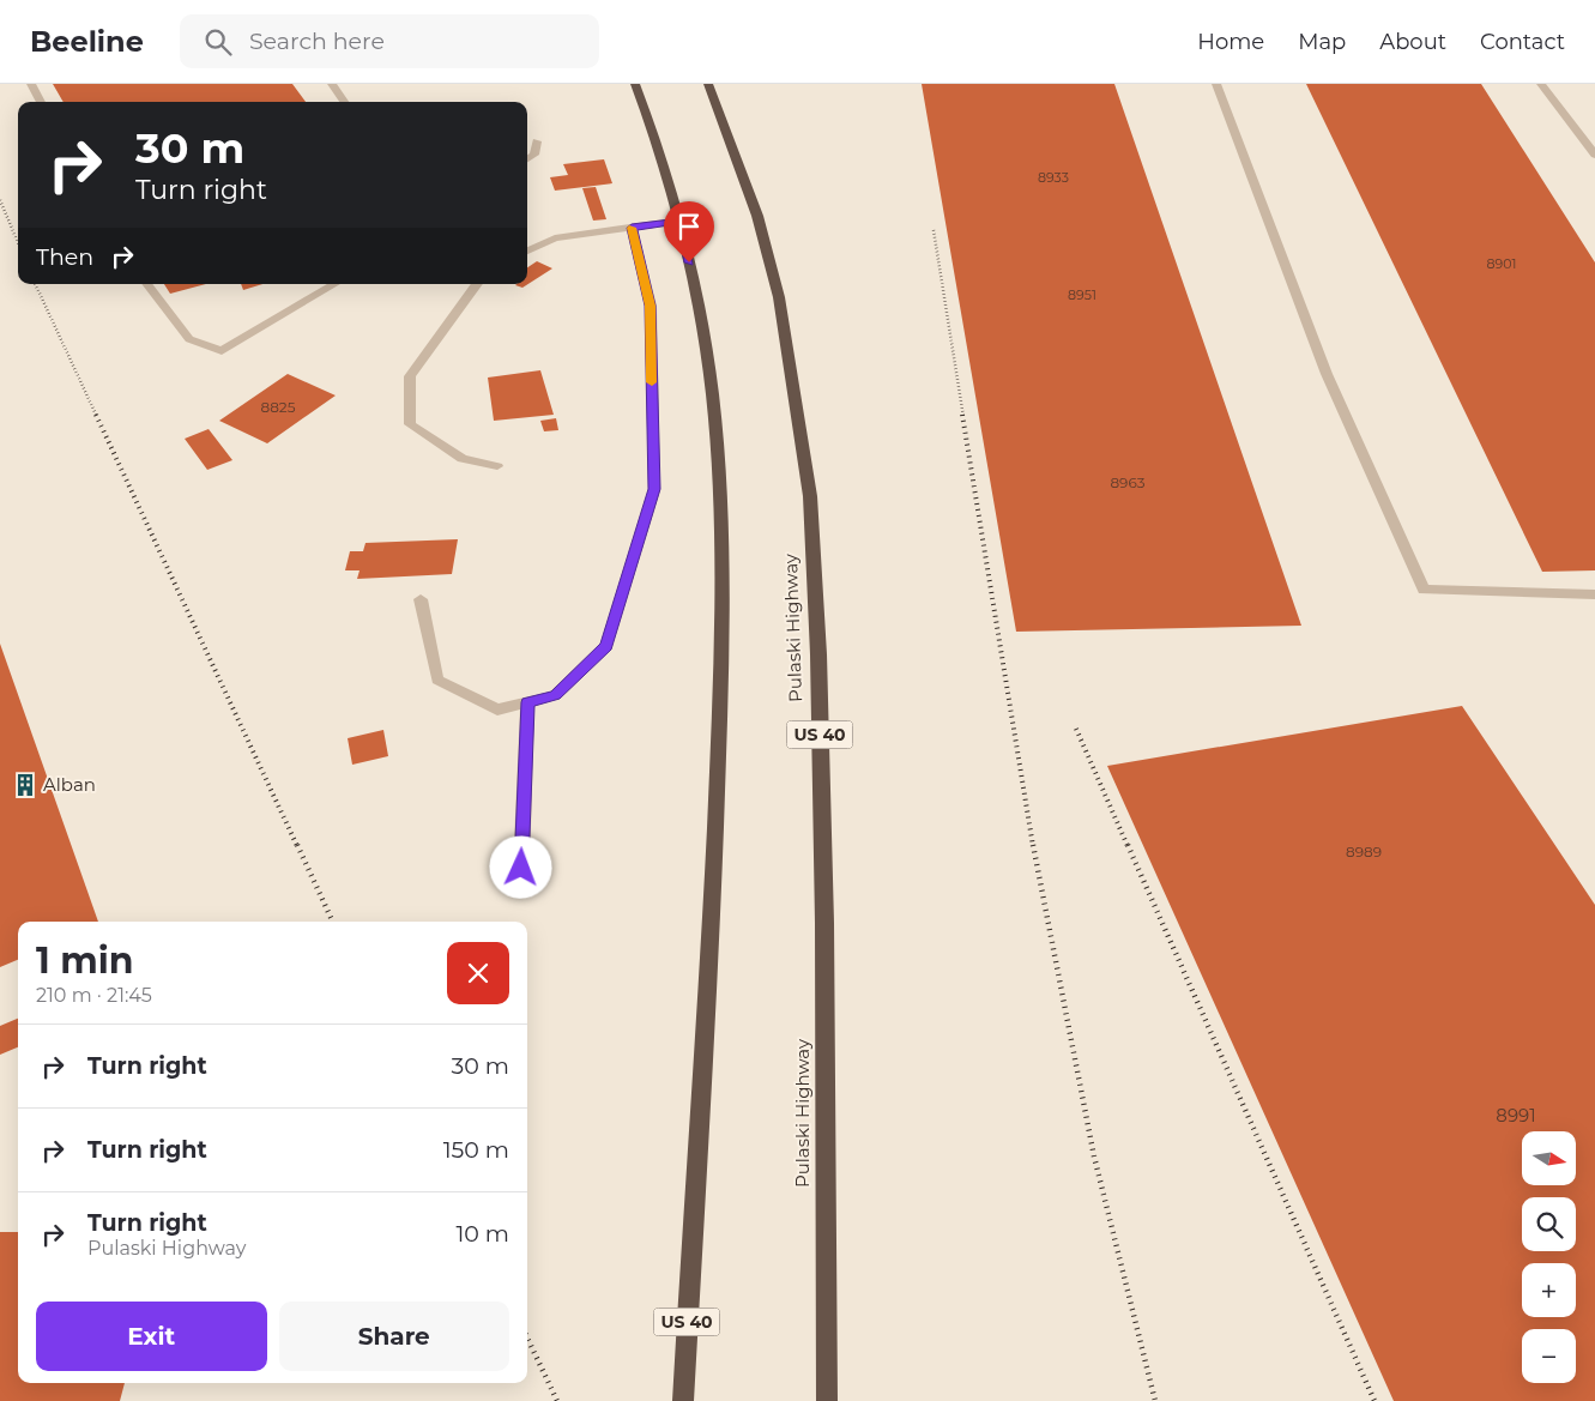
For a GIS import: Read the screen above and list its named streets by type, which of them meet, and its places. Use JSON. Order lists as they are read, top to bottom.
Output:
{
  "streets": {
    "highway": ["Pulaski Highway", "US 40"]
  },
  "places": {
    "building": ["Alban"]
  },
  "house_numbers": [
    "8933",
    "8901",
    "8951",
    "8825",
    "8963",
    "8989",
    "8991"
  ],
  "north": "right",
  "page": {
    "header": "Beeline",
    "search": "Search here",
    "nav": [
      "Home",
      "Map",
      "About",
      "Contact"
    ],
    "turn": ["30 m", "Turn right"],
    "then": "Then",
    "heading": ["1 min", "210 m · 21:45"],
    "list": [
      {
        "name": "Turn right",
        "value": "30 m"
      },
      {
        "name": "Turn right",
        "value": "150 m"
      },
      {
        "name": "Turn right",
        "note": "Pulaski Highway",
        "value": "10 m"
      }
    ],
    "map_buttons": ["+", "−"],
    "buttons": ["Exit", "Share"]
  }
}
